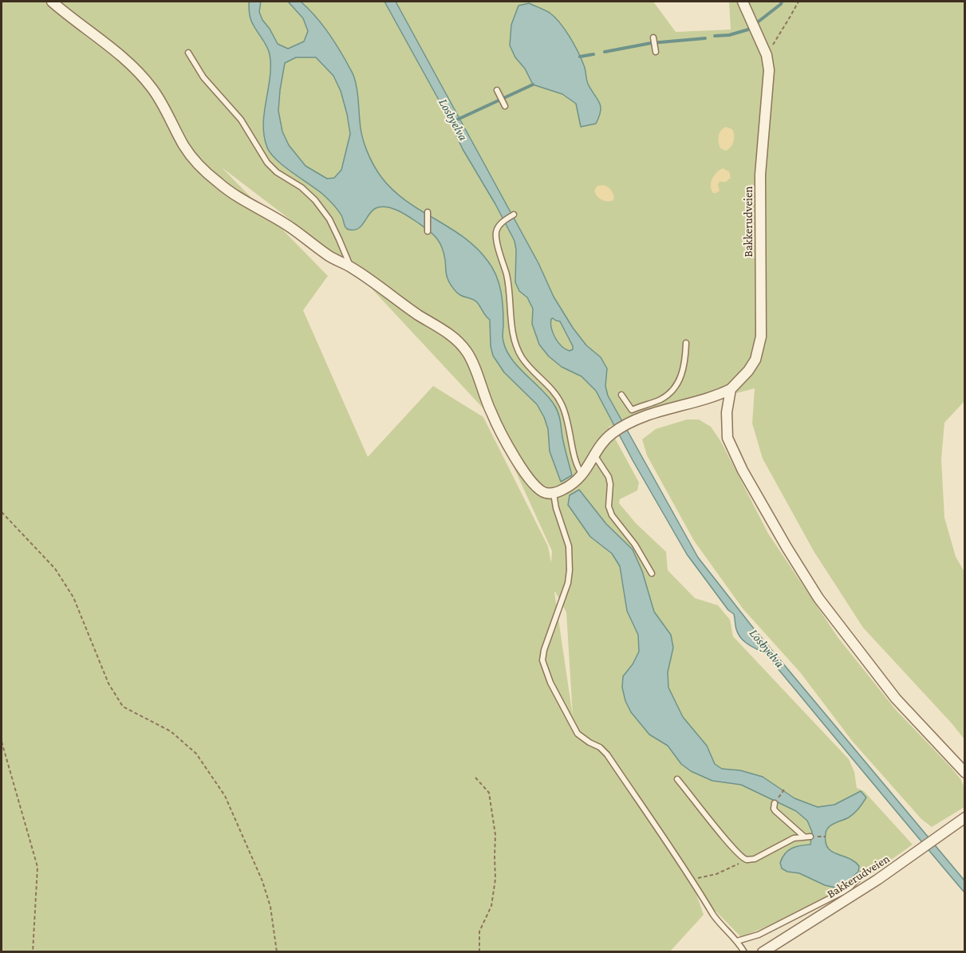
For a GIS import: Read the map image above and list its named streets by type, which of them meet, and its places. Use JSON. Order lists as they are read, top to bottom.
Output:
{
  "streets": {
    "street": ["Bakkerudveien"]
  },
  "water": ["Losbyelva"]
}
